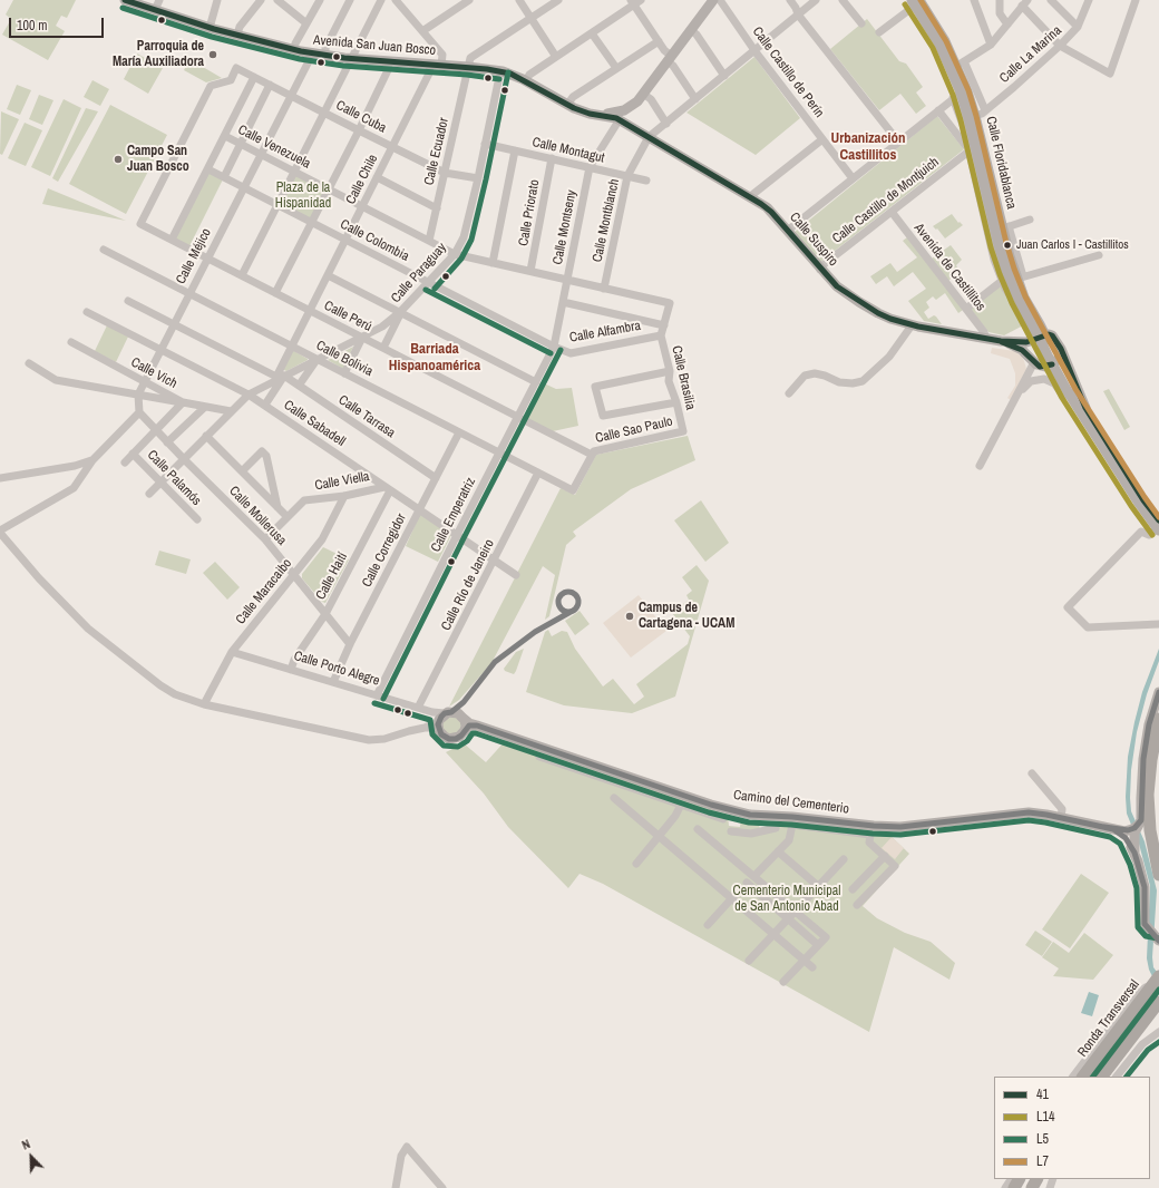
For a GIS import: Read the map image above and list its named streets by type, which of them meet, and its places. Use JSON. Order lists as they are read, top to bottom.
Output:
{
  "streets": {
    "highway": ["Ronda Transversal"],
    "main road": [
      "Avenida San Juan Bosco",
      "Calle Floridablanca",
      "Calle Suspiro",
      "Calle Porto Alegre",
      "Camino del Cementerio"
    ],
    "street": [
      "Calle La Marina",
      "Calle Castillo de Perín",
      "Calle Cuba",
      "Calle Venezuela",
      "Calle Montagut",
      "Calle Ecuador",
      "Calle Chile",
      "Calle Castillo de Montjuich",
      "Calle Priorato",
      "Calle Montblanch",
      "Calle Montseny",
      "Calle Colombia",
      "Calle Méjico",
      "Avenida de Castillitos",
      "Calle Paraguay",
      "Calle Perú",
      "Calle Alfambra",
      "Calle Bolivia",
      "Calle Vich",
      "Calle Brasilia",
      "Calle Tarrasa",
      "Calle Sabadell",
      "Calle Sao Paulo",
      "Calle Palamós",
      "Calle Viella",
      "Calle Emperatriz",
      "Calle Mollerusa",
      "Calle Corregidor",
      "Calle Haití",
      "Calle Río de Janeiro",
      "Calle Maracaibo"
    ]
  },
  "crossings": [
    ["Avenida San Juan Bosco", "Calle Ecuador"],
    ["Avenida San Juan Bosco", "Calle Chile"],
    ["Avenida San Juan Bosco", "Calle Montseny"],
    ["Avenida San Juan Bosco", "Calle Suspiro"],
    ["Avenida San Juan Bosco", "Calle Méjico"],
    ["Avenida San Juan Bosco", "Calle Paraguay"],
    ["Calle La Marina", "Calle Floridablanca"],
    ["Calle Cuba", "Calle Ecuador"],
    ["Calle Cuba", "Calle Chile"],
    ["Calle Cuba", "Calle Méjico"],
    ["Calle Cuba", "Calle Paraguay"],
    ["Calle Cuba", "Calle Perú"],
    ["Calle Venezuela", "Calle Ecuador"],
    ["Calle Venezuela", "Calle Chile"],
    ["Calle Venezuela", "Calle Priorato"],
    ["Calle Venezuela", "Calle Montblanch"],
    ["Calle Venezuela", "Calle Montseny"],
    ["Calle Venezuela", "Calle Méjico"],
    ["Calle Venezuela", "Calle Paraguay"],
    ["Calle Venezuela", "Calle Brasilia"],
    ["Calle Montagut", "Calle Priorato"],
    ["Calle Montagut", "Calle Montblanch"],
    ["Calle Montagut", "Calle Montseny"],
    ["Calle Montagut", "Calle Paraguay"],
    ["Calle Floridablanca", "Calle Castillo de Montjuich"],
    ["Calle Chile", "Calle Colombia"],
    ["Calle Chile", "Calle Paraguay"],
    ["Calle Chile", "Calle Perú"],
    ["Calle Chile", "Calle Bolivia"],
    ["Calle Chile", "Calle Tarrasa"],
    ["Calle Castillo de Montjuich", "Calle Suspiro"],
    ["Calle Castillo de Montjuich", "Avenida de Castillitos"],
    ["Calle Montblanch", "Calle Suspiro"],
    ["Calle Montseny", "Calle Suspiro"],
    ["Calle Montseny", "Calle Colombia"],
    ["Calle Montseny", "Calle Alfambra"],
    ["Calle Montseny", "Calle Emperatriz"],
    ["Calle Suspiro", "Avenida de Castillitos"],
    ["Calle Colombia", "Calle Méjico"],
    ["Calle Colombia", "Calle Paraguay"],
    ["Calle Colombia", "Calle Alfambra"],
    ["Calle Colombia", "Calle Emperatriz"],
    ["Calle Méjico", "Calle Perú"],
    ["Calle Méjico", "Calle Bolivia"],
    ["Calle Méjico", "Calle Vich"],
    ["Calle Méjico", "Calle Tarrasa"],
    ["Calle Méjico", "Calle Sabadell"],
    ["Calle Paraguay", "Calle Perú"],
    ["Calle Paraguay", "Calle Bolivia"],
    ["Calle Paraguay", "Calle Vich"],
    ["Calle Paraguay", "Calle Tarrasa"],
    ["Calle Paraguay", "Calle Sabadell"],
    ["Calle Paraguay", "Calle Palamós"],
    ["Calle Paraguay", "Calle Mollerusa"],
    ["Calle Perú", "Calle Bolivia"],
    ["Calle Perú", "Calle Sao Paulo"],
    ["Calle Perú", "Calle Emperatriz"],
    ["Calle Alfambra", "Calle Brasilia"],
    ["Calle Alfambra", "Calle Emperatriz"],
    ["Calle Bolivia", "Calle Sao Paulo"],
    ["Calle Bolivia", "Calle Emperatriz"],
    ["Calle Bolivia", "Calle Corregidor"],
    ["Calle Bolivia", "Calle Río de Janeiro"],
    ["Calle Brasilia", "Calle Sao Paulo"],
    ["Calle Tarrasa", "Calle Corregidor"],
    ["Calle Sabadell", "Calle Viella"],
    ["Calle Sabadell", "Calle Emperatriz"],
    ["Calle Sabadell", "Calle Corregidor"],
    ["Calle Sabadell", "Calle Haití"],
    ["Calle Sabadell", "Calle Río de Janeiro"],
    ["Calle Viella", "Calle Mollerusa"],
    ["Calle Viella", "Calle Haití"],
    ["Calle Viella", "Calle Maracaibo"],
    ["Calle Emperatriz", "Calle Porto Alegre"],
    ["Calle Mollerusa", "Calle Corregidor"],
    ["Calle Mollerusa", "Calle Haití"],
    ["Calle Mollerusa", "Calle Maracaibo"],
    ["Calle Corregidor", "Calle Porto Alegre"],
    ["Calle Haití", "Calle Porto Alegre"],
    ["Calle Río de Janeiro", "Calle Porto Alegre"],
    ["Calle Maracaibo", "Calle Porto Alegre"],
    ["Calle Porto Alegre", "Camino del Cementerio"]
  ],
  "districts": ["Urbanización Castillitos", "Barriada Hispanoamérica"],
  "parks": ["Plaza de la Hispanidad", "Cementerio Municipal de San Antonio Abad"],
  "places": [
    "Parroquia de María Auxiliadora",
    "Campo San Juan Bosco",
    "Juan Carlos I - Castillitos",
    "Campus de Cartagena - UCAM"
  ],
  "lines": [
    "transit line 41",
    "transit line L7",
    "transit line L14",
    "transit line L5"
  ],
  "legend": [
    "41",
    "L14",
    "L5",
    "L7"
  ],
  "scale_bar": "100 m",
  "north": "top left"
}
